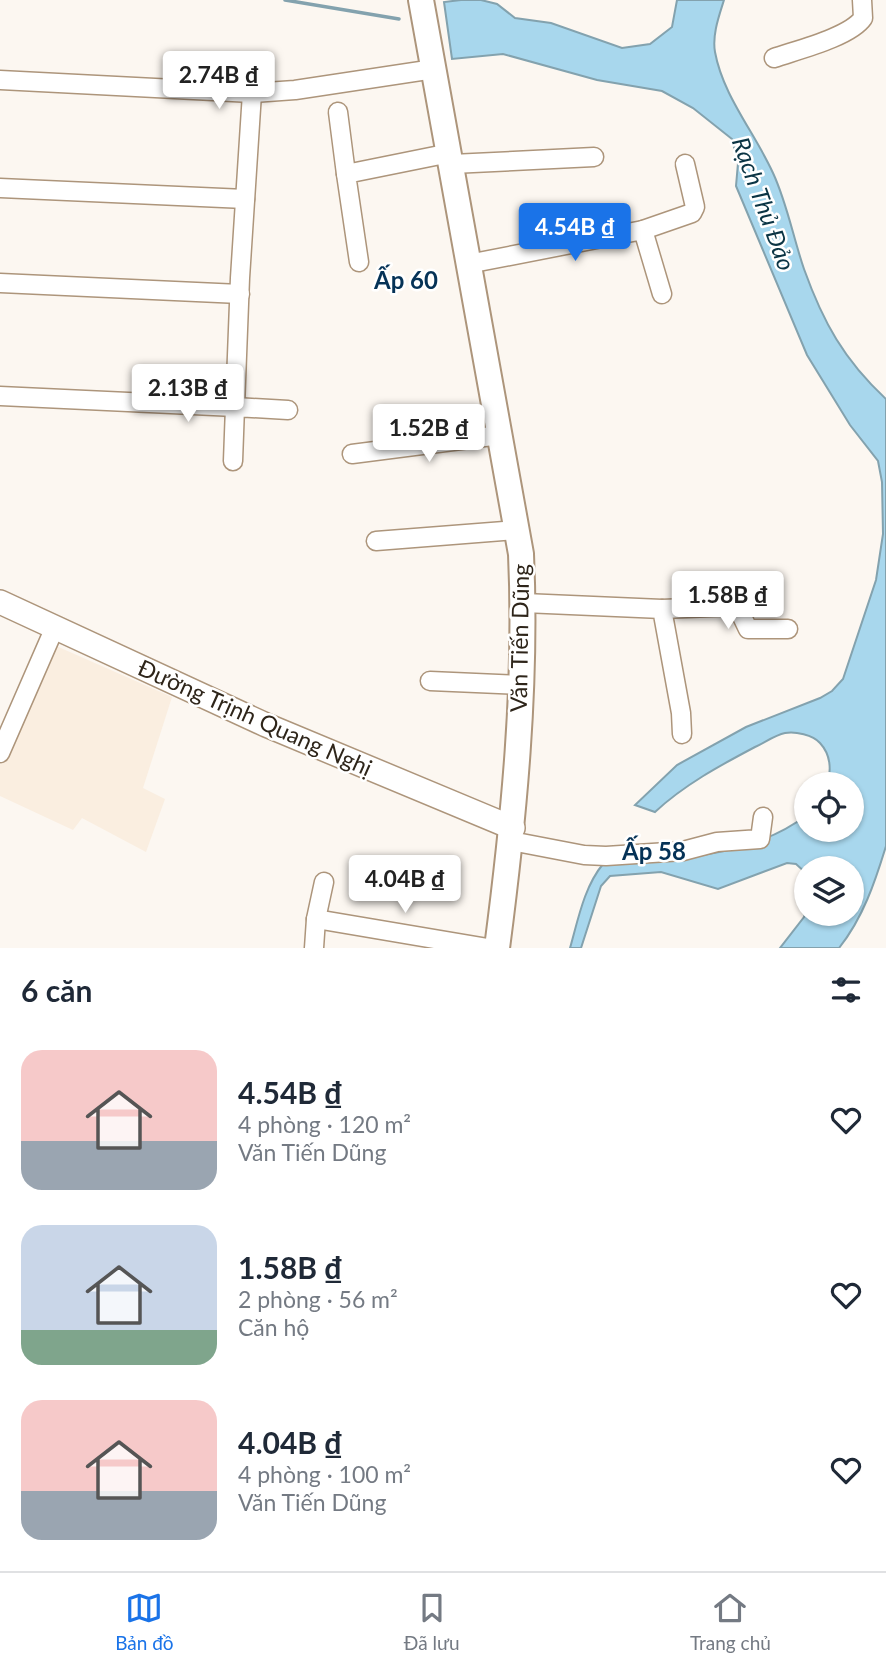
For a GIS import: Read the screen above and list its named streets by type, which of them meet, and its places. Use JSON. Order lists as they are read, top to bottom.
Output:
{
  "streets": {
    "highway": ["Văn Tiến Dũng"],
    "main road": ["Đường Trịnh Quang Nghị"]
  },
  "crossings": [
    ["Văn Tiến Dũng", "Đường Trịnh Quang Nghị"]
  ],
  "districts": ["Ấp 60", "Ấp 58"],
  "water": ["Rạch Thủ Đảo"],
  "page": {
    "price": [
      "2.74B ₫",
      "4.54B ₫",
      "2.13B ₫",
      "1.52B ₫",
      "1.58B ₫",
      "4.04B ₫"
    ],
    "heading": "6 căn",
    "list": [
      {
        "name": "4.54B ₫",
        "note": "4 phòng · 120 m² · Văn Tiến Dũng"
      },
      {
        "name": "1.58B ₫",
        "note": "2 phòng · 56 m² · Căn hộ"
      },
      {
        "name": "4.04B ₫",
        "note": "4 phòng · 100 m² · Văn Tiến Dũng"
      }
    ],
    "tabs": ["Bản đồ", "Đã lưu", "Trang chủ"]
  }
}
